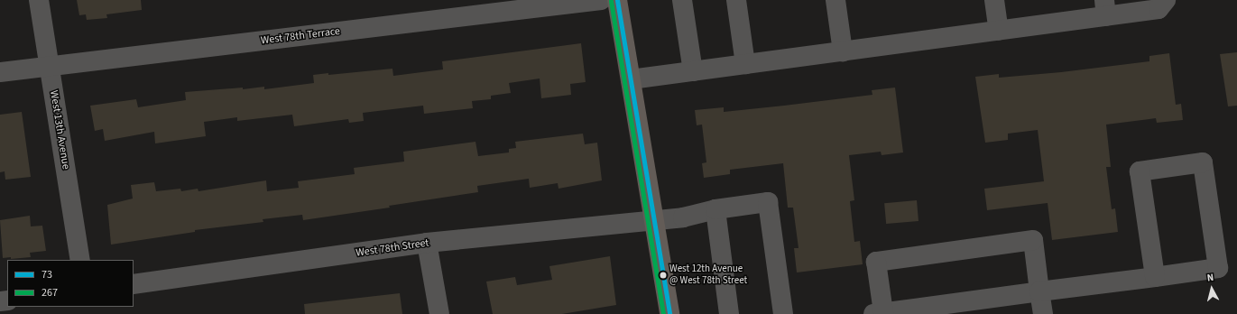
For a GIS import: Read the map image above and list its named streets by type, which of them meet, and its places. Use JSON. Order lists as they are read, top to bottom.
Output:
{
  "streets": {
    "street": ["West 78th Terrace", "West 13th Avenue", "West 78th Street"]
  },
  "crossings": [
    ["West 78th Terrace", "West 13th Avenue"]
  ],
  "places": ["West 12th Avenue @ West 78th Street"],
  "lines": ["transit line 73", "transit line 267"],
  "legend": ["73", "267"],
  "north": "top"
}
